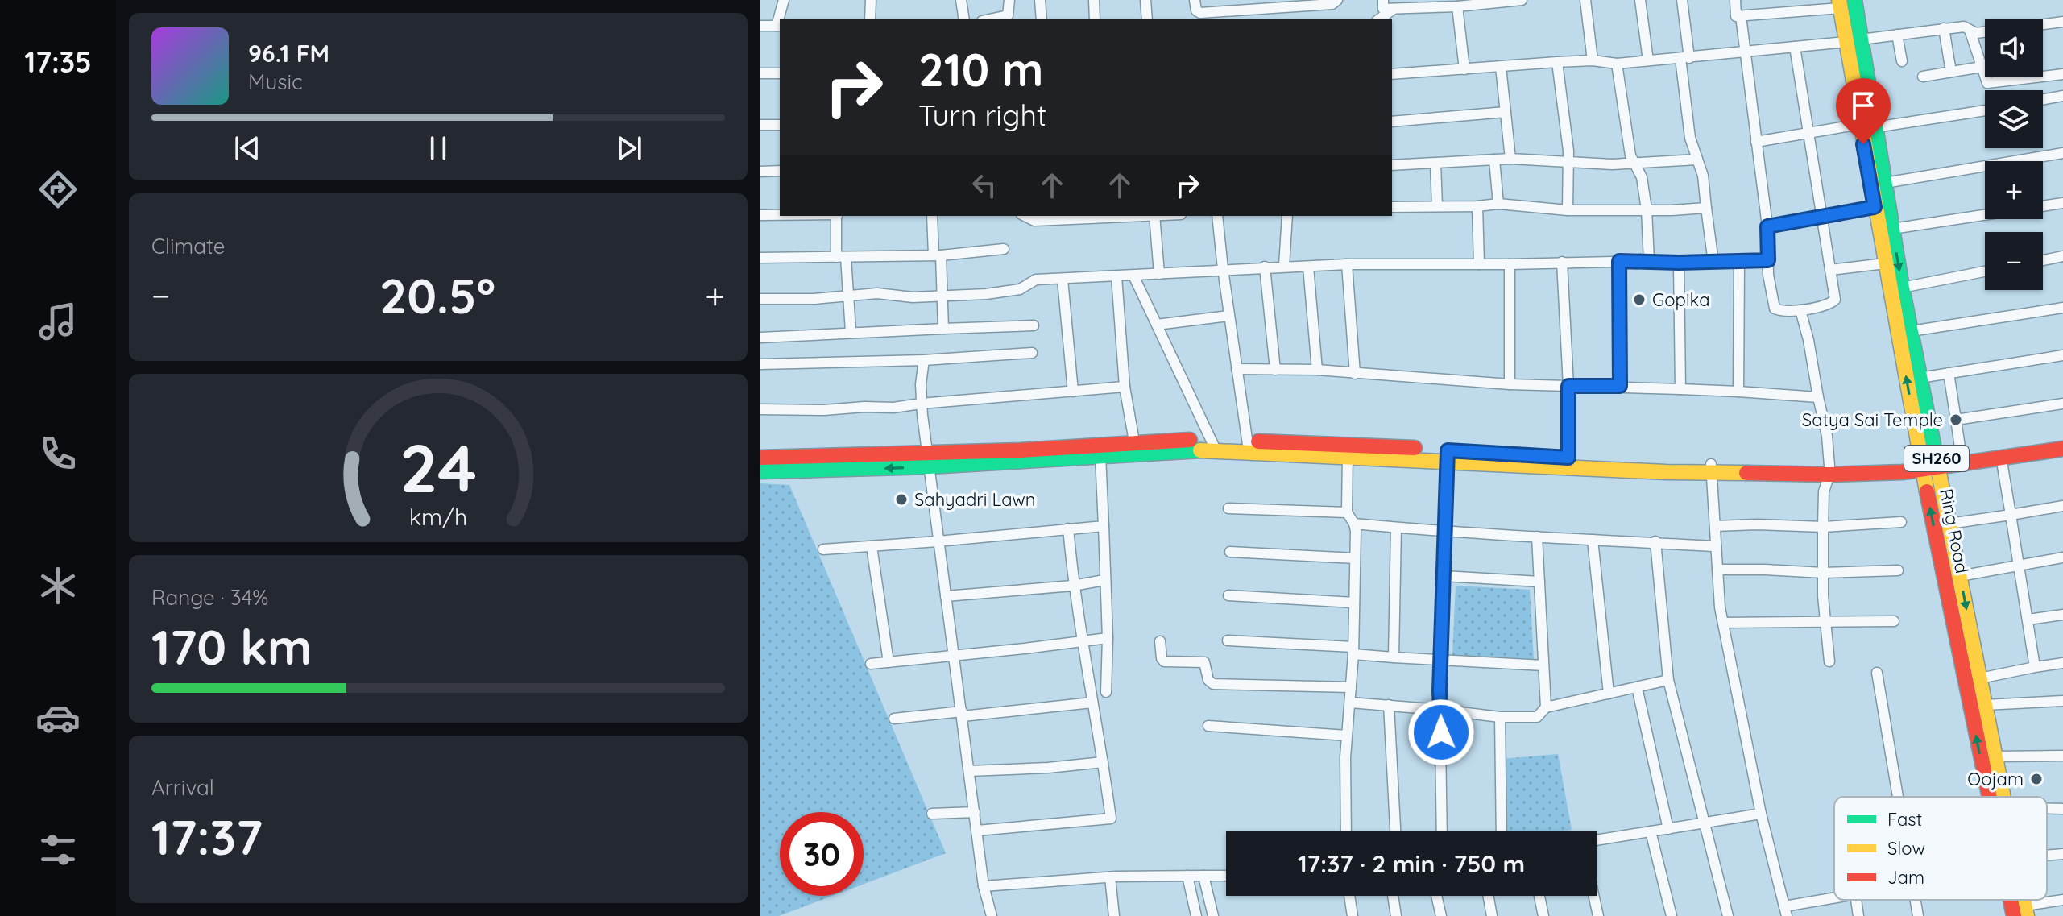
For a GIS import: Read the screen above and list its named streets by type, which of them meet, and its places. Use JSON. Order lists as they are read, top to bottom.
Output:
{
  "streets": {
    "main road": ["SH260", "Ring Road"]
  },
  "places": [
    "Gopika",
    "Satya Sai Temple",
    "Sahyadri Lawn",
    "Oojam"
  ],
  "legend": ["Fast", "Slow", "Jam"],
  "page": {
    "tabs": "17:35",
    "map_buttons": ["+", "−"],
    "turn": ["210 m", "Turn right"],
    "song": ["96.1 FM", "Music"],
    "tile": [
      "Climate",
      ["Range · 34%", "170 km"],
      ["Arrival", "17:37"]
    ],
    "heat": ["−", "20.5°", "+"],
    "limit": "30",
    "trip": "17:37 · 2 min · 750 m",
    "gauge": ["24", "km/h"]
  }
}
